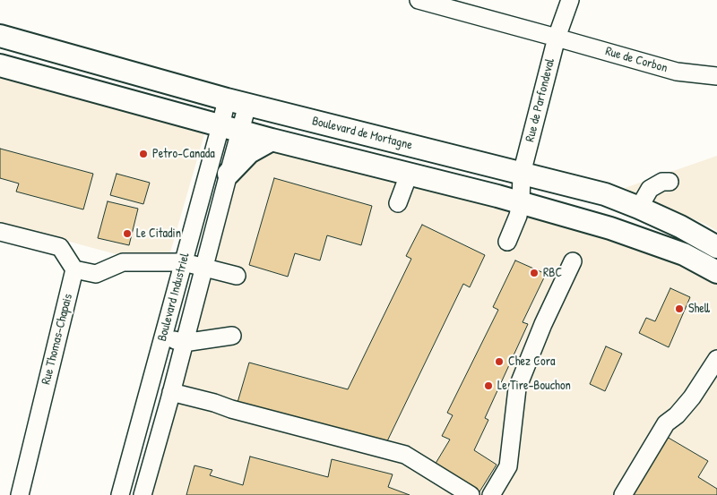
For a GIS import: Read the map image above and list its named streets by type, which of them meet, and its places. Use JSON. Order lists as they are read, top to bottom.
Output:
{
  "streets": {
    "main road": ["Boulevard de Mortagne"],
    "street": [
      "Rue de Corbon",
      "Rue de Parfondeval",
      "Boulevard Industriel",
      "Rue Thomas-Chapais"
    ]
  },
  "crossings": [
    ["Rue de Corbon", "Rue de Parfondeval"],
    ["Rue de Parfondeval", "Boulevard de Mortagne"],
    ["Boulevard de Mortagne", "Boulevard Industriel"]
  ],
  "places": [
    "Petro-Canada",
    "Le Citadin",
    "RBC",
    "Shell",
    "Chez Cora",
    "Le Tire-Bouchon"
  ]
}
